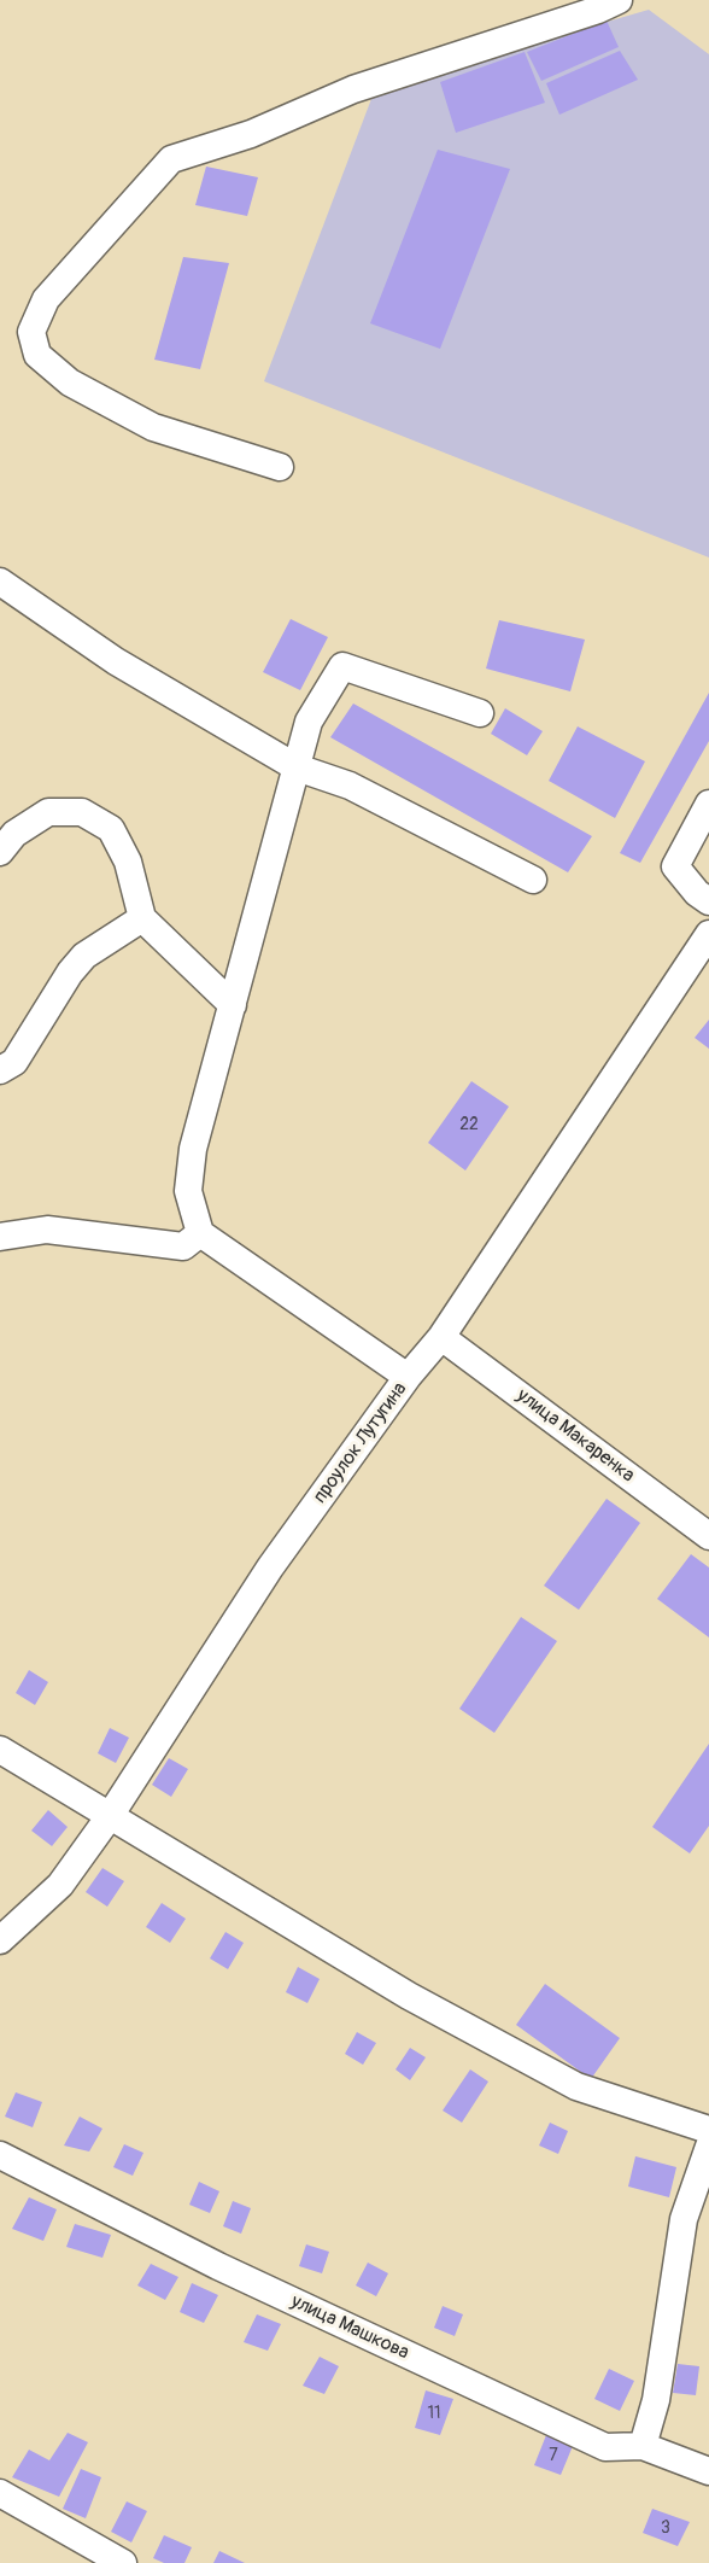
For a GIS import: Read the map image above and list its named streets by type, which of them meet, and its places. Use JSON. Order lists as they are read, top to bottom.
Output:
{
  "streets": {
    "street": ["улица Макаренка", "проулок Лутугина", "улица Машкова"]
  },
  "crossings": [
    ["улица Макаренка", "проулок Лутугина"]
  ],
  "house_numbers": [
    "22",
    "11",
    "7",
    "3"
  ]
}
